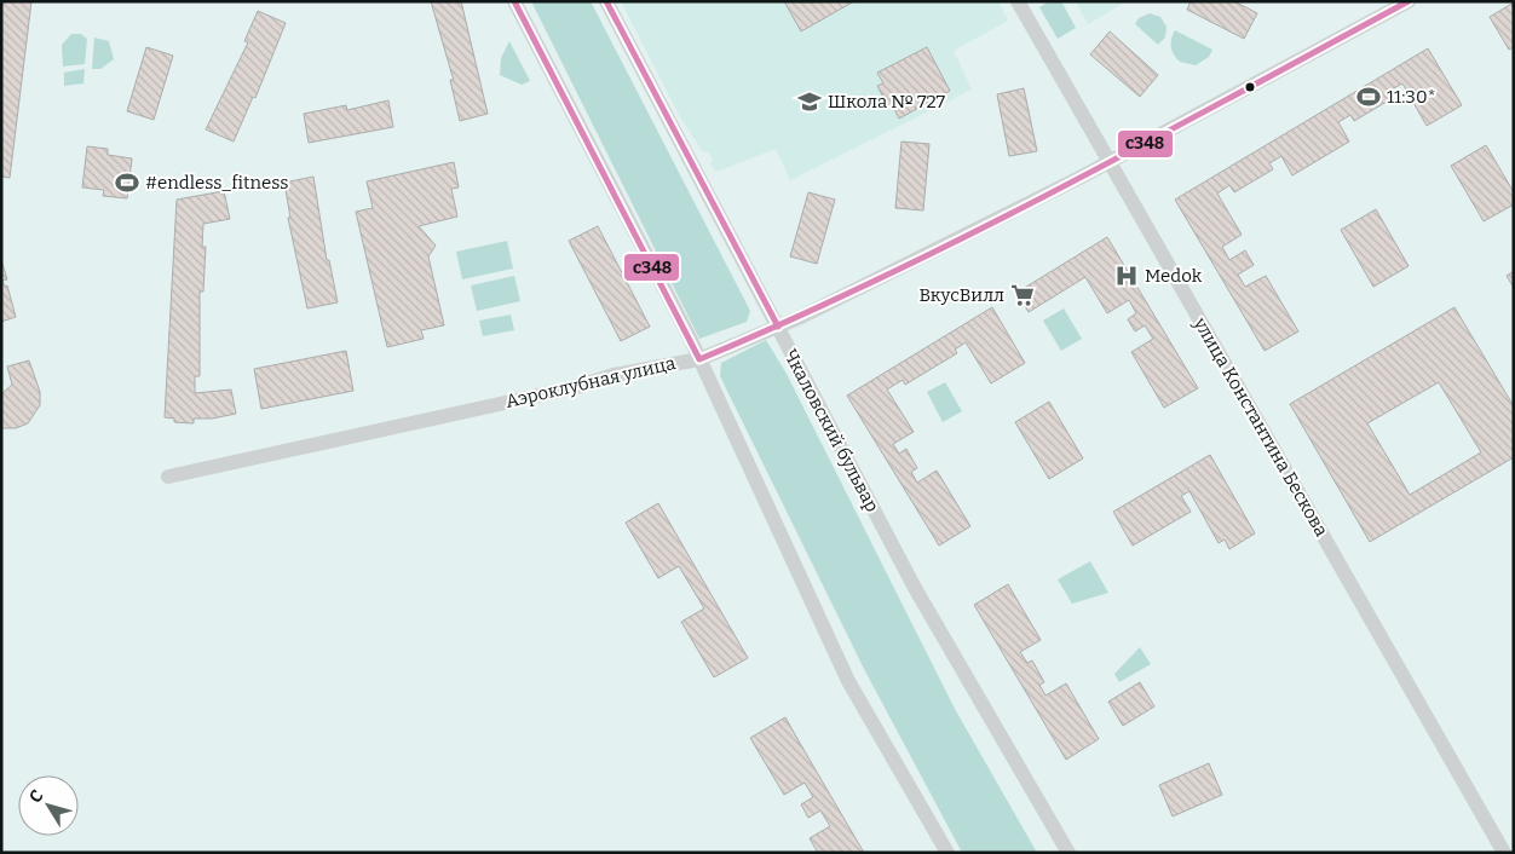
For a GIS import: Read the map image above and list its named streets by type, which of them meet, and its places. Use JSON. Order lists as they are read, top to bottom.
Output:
{
  "streets": {
    "street": ["Аэроклубная улица", "улица Константина Бескова", "Чкаловский бульвар"]
  },
  "crossings": [
    ["Аэроклубная улица", "улица Константина Бескова"],
    ["Аэроклубная улица", "Чкаловский бульвар"]
  ],
  "places": {
    "sports": ["11:30*", "#endless_fitness"],
    "school or university": ["Школа № 727"],
    "hospital": ["Medok"],
    "supermarket": ["ВкусВилл"]
  },
  "lines": ["transit line с348"],
  "north": "top left"
}
